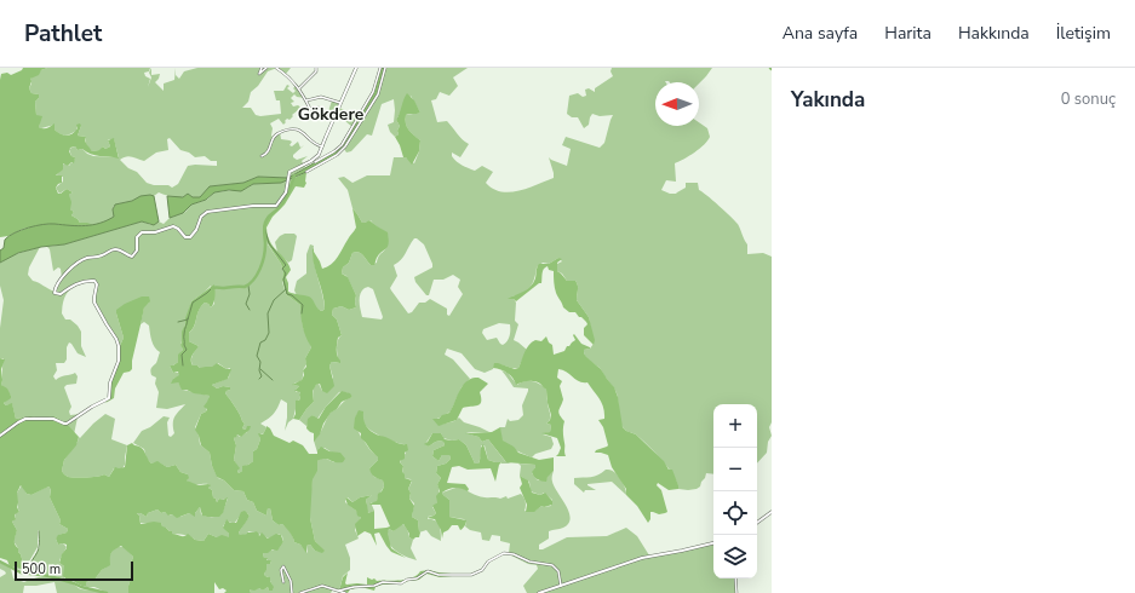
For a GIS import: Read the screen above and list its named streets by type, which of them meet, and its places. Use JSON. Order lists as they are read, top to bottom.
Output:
{
  "districts": ["Gökdere"],
  "scale_bar": "500 m",
  "north": "left",
  "page": {
    "header": "Pathlet",
    "nav": [
      "Ana sayfa",
      "Harita",
      "Hakkında",
      "İletişim"
    ],
    "heading": ["Yakında", "0 sonuç"],
    "map_buttons": ["+", "−"],
    "scale": "500 m"
  }
}
